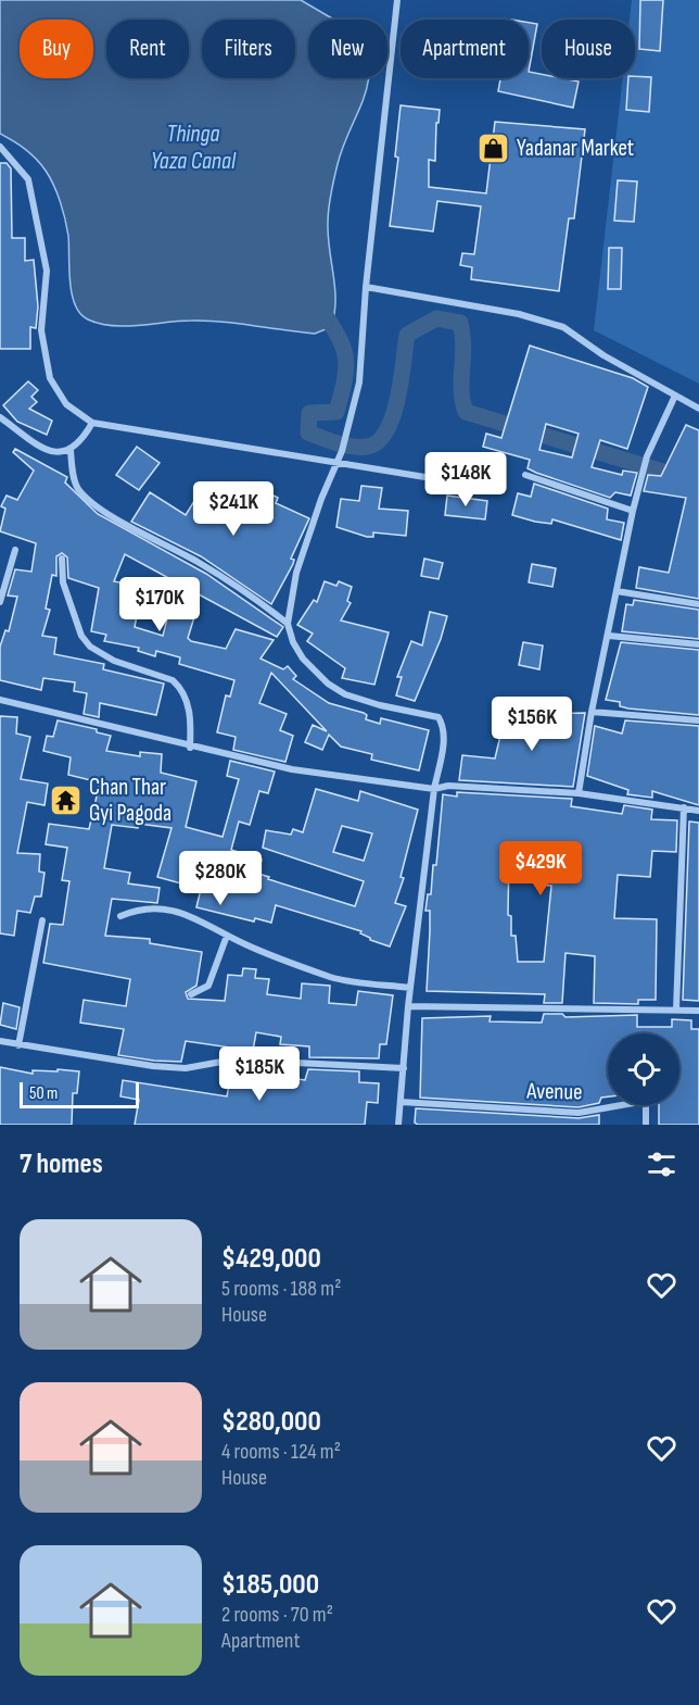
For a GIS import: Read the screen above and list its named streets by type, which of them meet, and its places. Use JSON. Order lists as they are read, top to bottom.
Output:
{
  "streets": {
    "street": ["Avenue"]
  },
  "water": ["Thinga Yaza Canal"],
  "places": {
    "shop": ["Yadanar Market"],
    "temple": ["Chan Thar Gyi Pagoda"]
  },
  "scale_bar": "50 m",
  "page": {
    "chip": [
      "Buy",
      "Rent",
      "Filters",
      "New",
      "Apartment",
      "House"
    ],
    "price": [
      "$148K",
      "$241K",
      "$170K",
      "$156K",
      "$429K",
      "$280K",
      "$185K"
    ],
    "scale": "50 m",
    "heading": "7 homes",
    "list": [
      {
        "name": "$429,000",
        "note": "5 rooms · 188 m² · House"
      },
      {
        "name": "$280,000",
        "note": "4 rooms · 124 m² · House"
      },
      {
        "name": "$185,000",
        "note": "2 rooms · 70 m² · Apartment"
      }
    ]
  }
}
